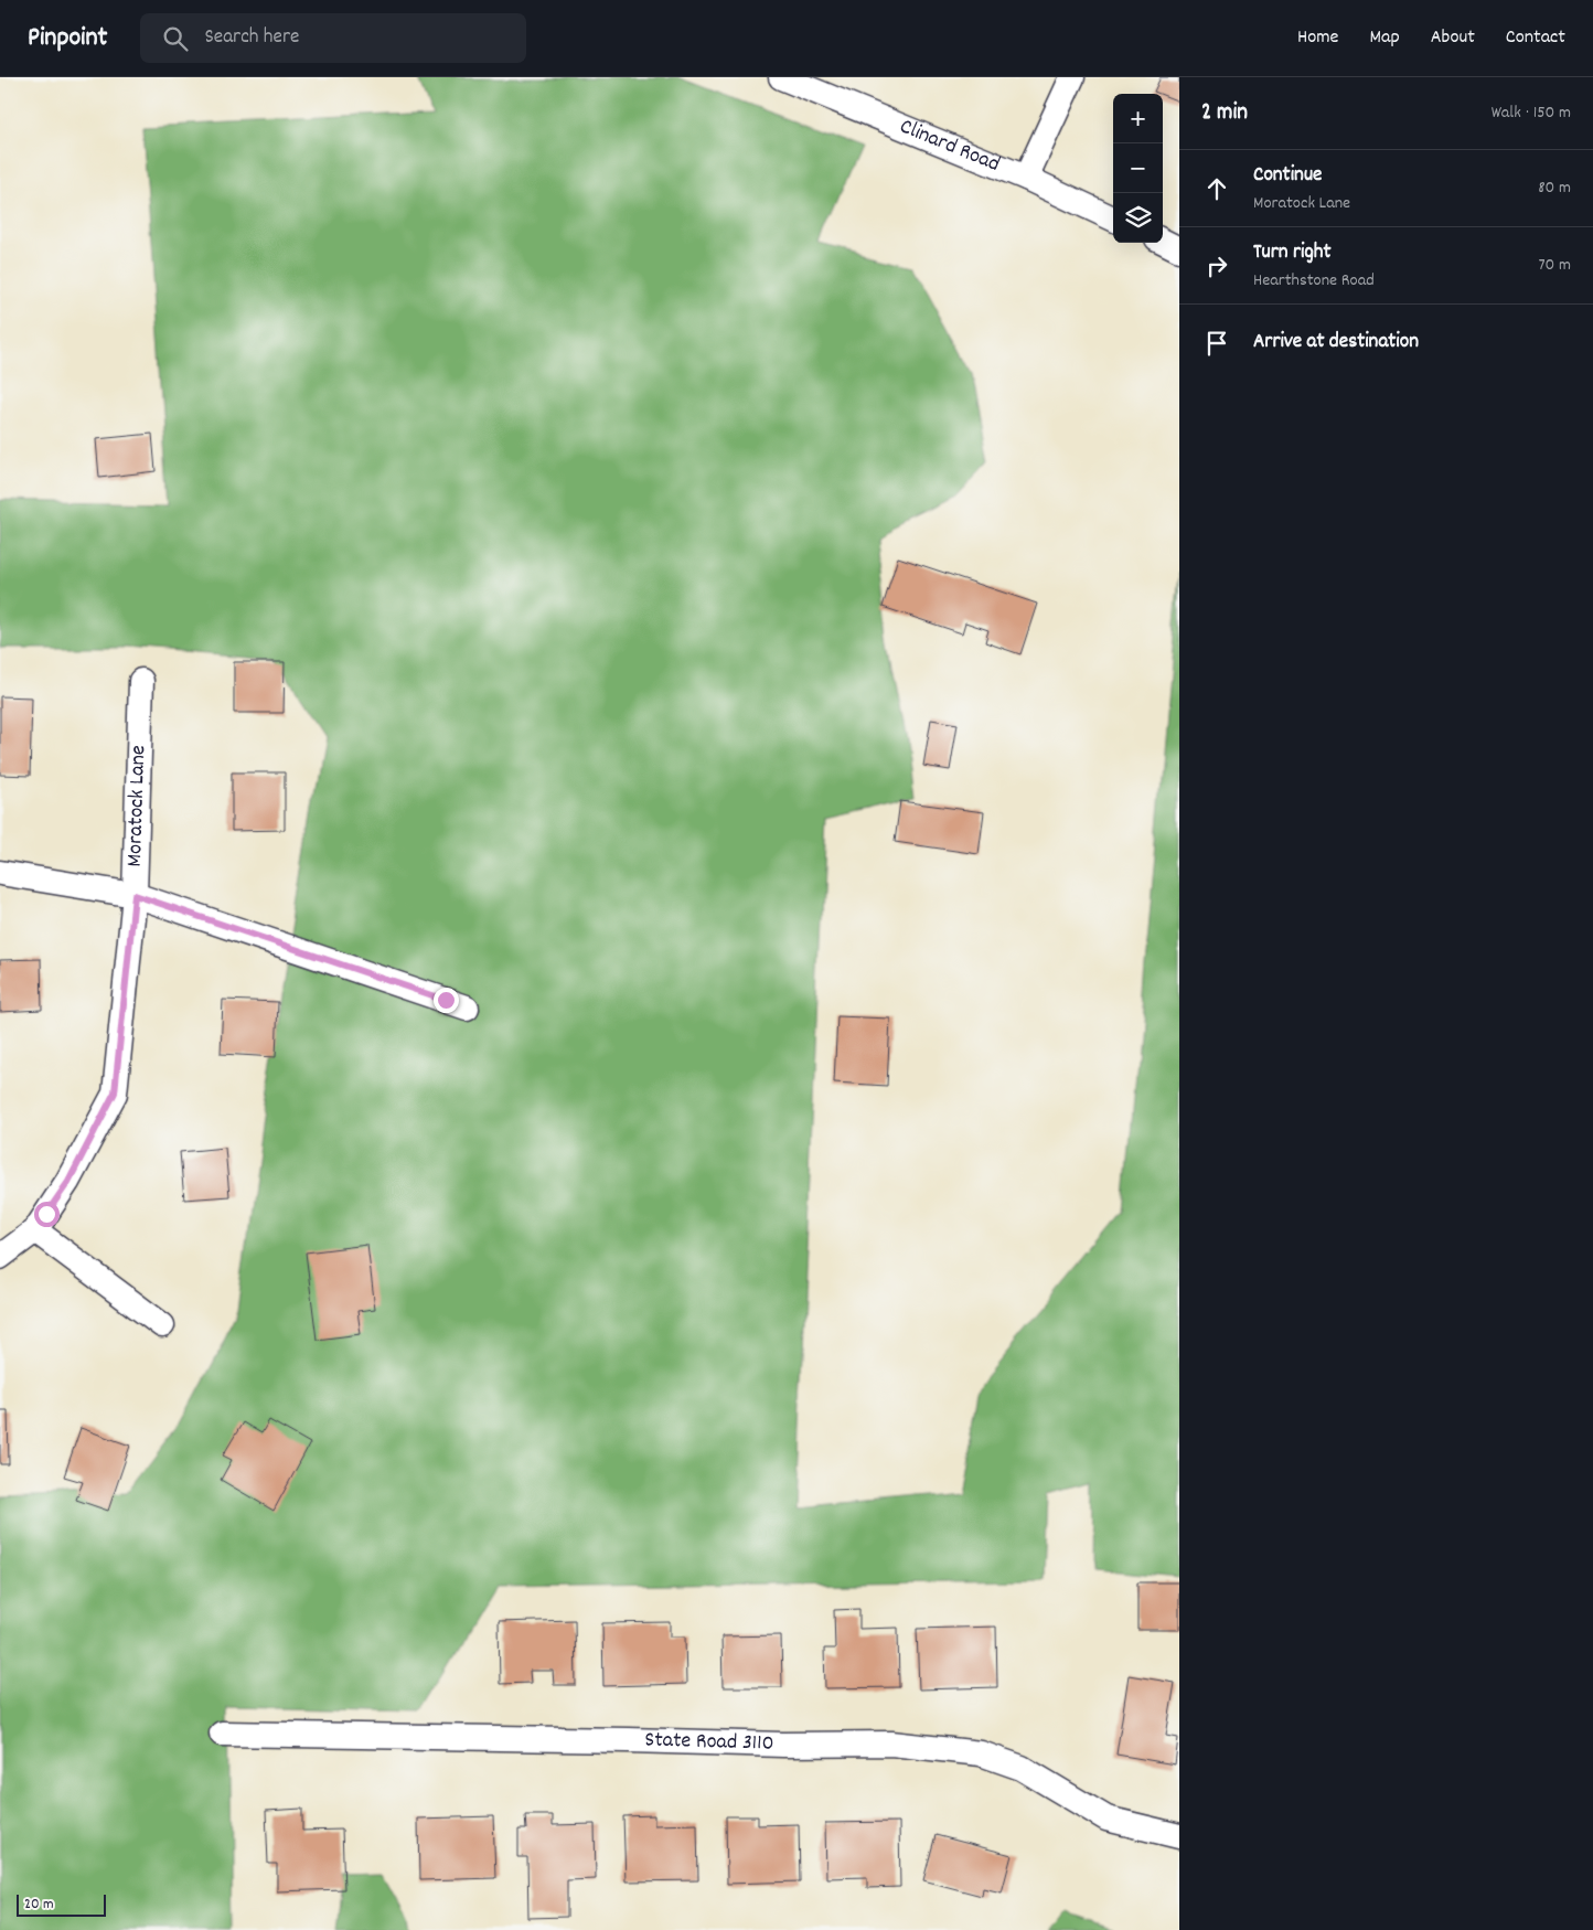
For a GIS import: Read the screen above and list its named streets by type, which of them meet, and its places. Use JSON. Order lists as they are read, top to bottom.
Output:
{
  "streets": {
    "street": ["Clinard Road", "Moratock Lane", "State Road 3110"]
  },
  "scale_bar": "20 m",
  "page": {
    "header": "Pinpoint",
    "search": "Search here",
    "nav": [
      "Home",
      "Map",
      "About",
      "Contact"
    ],
    "heading": ["2 min", "Walk · 150 m"],
    "map_buttons": ["+", "−"],
    "list": [
      ["Continue", "Moratock Lane", "80 m"],
      ["Turn right", "Hearthstone Road", "70 m"],
      "Arrive at destination"
    ],
    "scale": "20 m"
  }
}
